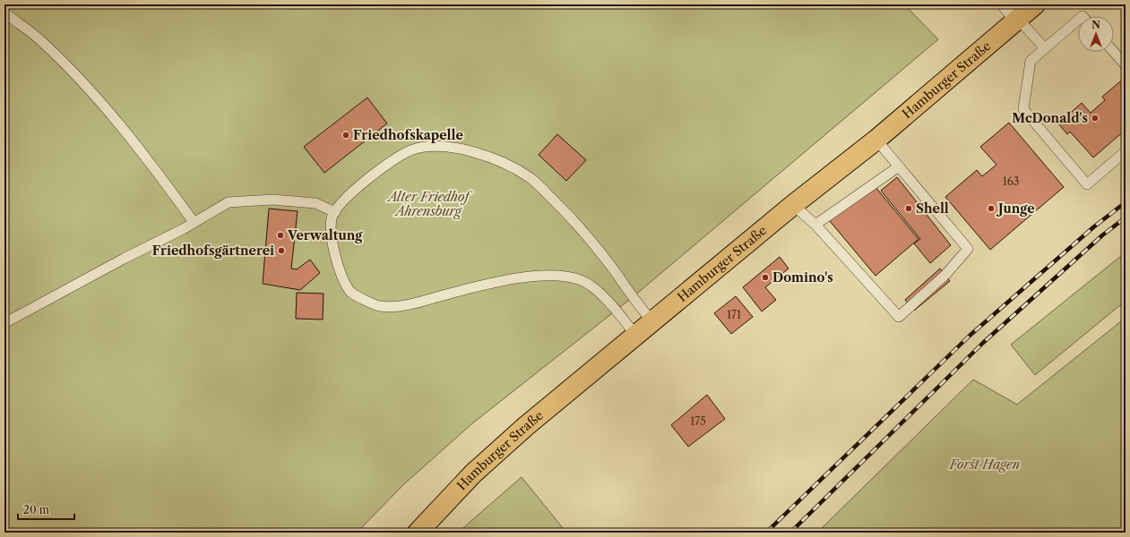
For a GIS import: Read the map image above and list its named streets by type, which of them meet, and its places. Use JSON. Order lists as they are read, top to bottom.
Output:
{
  "streets": {
    "main road": ["Hamburger Straße"]
  },
  "parks": ["Alter Friedhof Ahrensburg", "Forst Hagen"],
  "places": [
    "McDonald's",
    "Friedhofskapelle",
    "Shell",
    "Junge",
    "Verwaltung",
    "Friedhofsgärtnerei",
    "Domino's"
  ],
  "house_numbers": ["163", "171", "175"],
  "scale_bar": "20 m",
  "north": "top"
}
